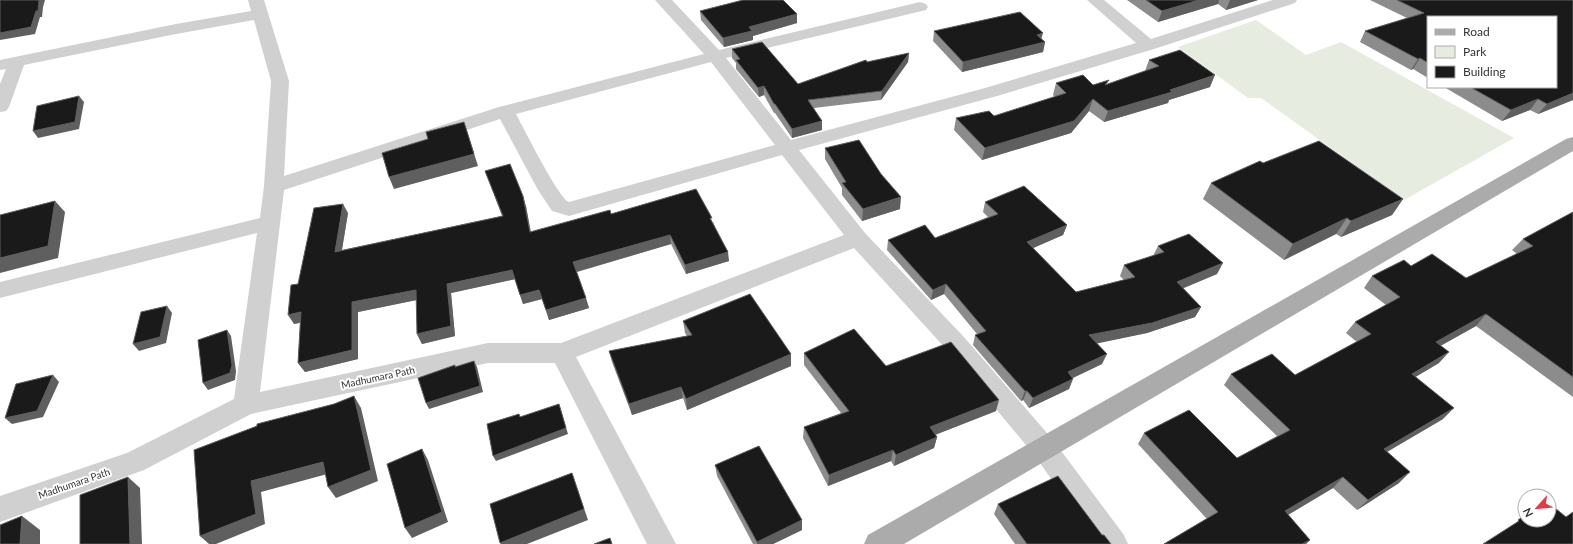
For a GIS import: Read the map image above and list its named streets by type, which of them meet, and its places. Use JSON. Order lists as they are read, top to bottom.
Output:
{
  "streets": {
    "street": ["Madhumara Path"]
  },
  "legend": ["Road", "Park", "Building"],
  "north": "bottom left"
}
